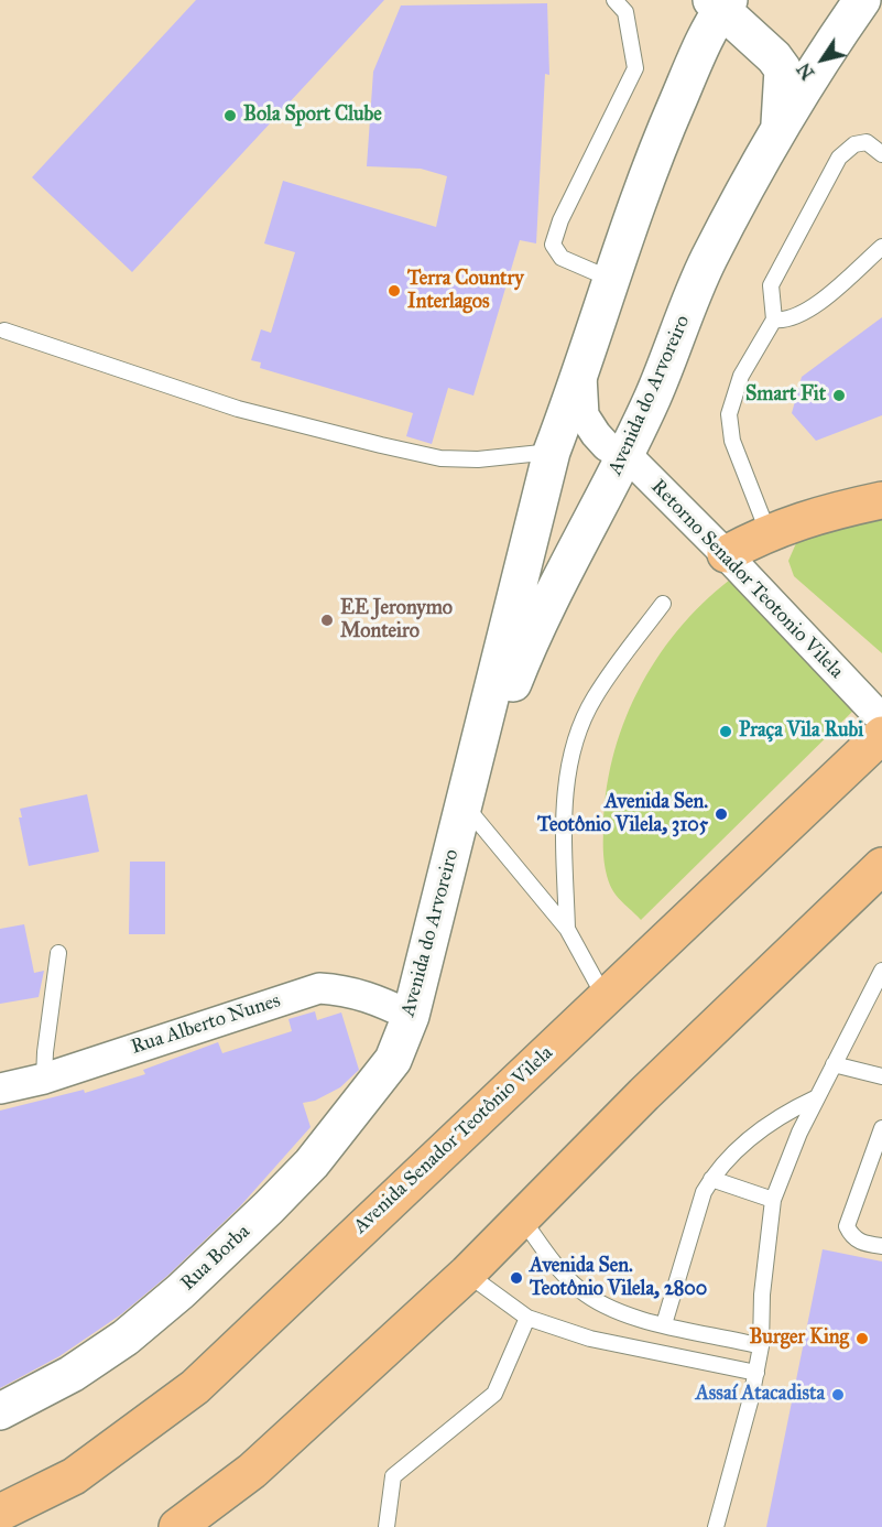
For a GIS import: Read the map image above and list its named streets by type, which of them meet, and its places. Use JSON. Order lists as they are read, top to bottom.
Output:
{
  "streets": {
    "main road": ["Avenida Senador Teotônio Vilela"],
    "street": [
      "Avenida do Arvoreiro",
      "Retorno Senador Teotonio Vilela",
      "Rua Alberto Nunes",
      "Rua Borba"
    ]
  },
  "crossings": [
    ["Avenida do Arvoreiro", "Retorno Senador Teotonio Vilela"],
    ["Avenida do Arvoreiro", "Rua Alberto Nunes"],
    ["Avenida do Arvoreiro", "Rua Borba"]
  ],
  "places": [
    "Bola Sport Clube",
    "Terra Country Interlagos",
    "Smart Fit",
    "EE Jeronymo Monteiro",
    "Praça Vila Rubi",
    "Avenida Sen. Teotônio Vilela, 3105",
    "Avenida Sen. Teotônio Vilela, 2800",
    "Burger King",
    "Assaí Atacadista"
  ],
  "north": "bottom left"
}
